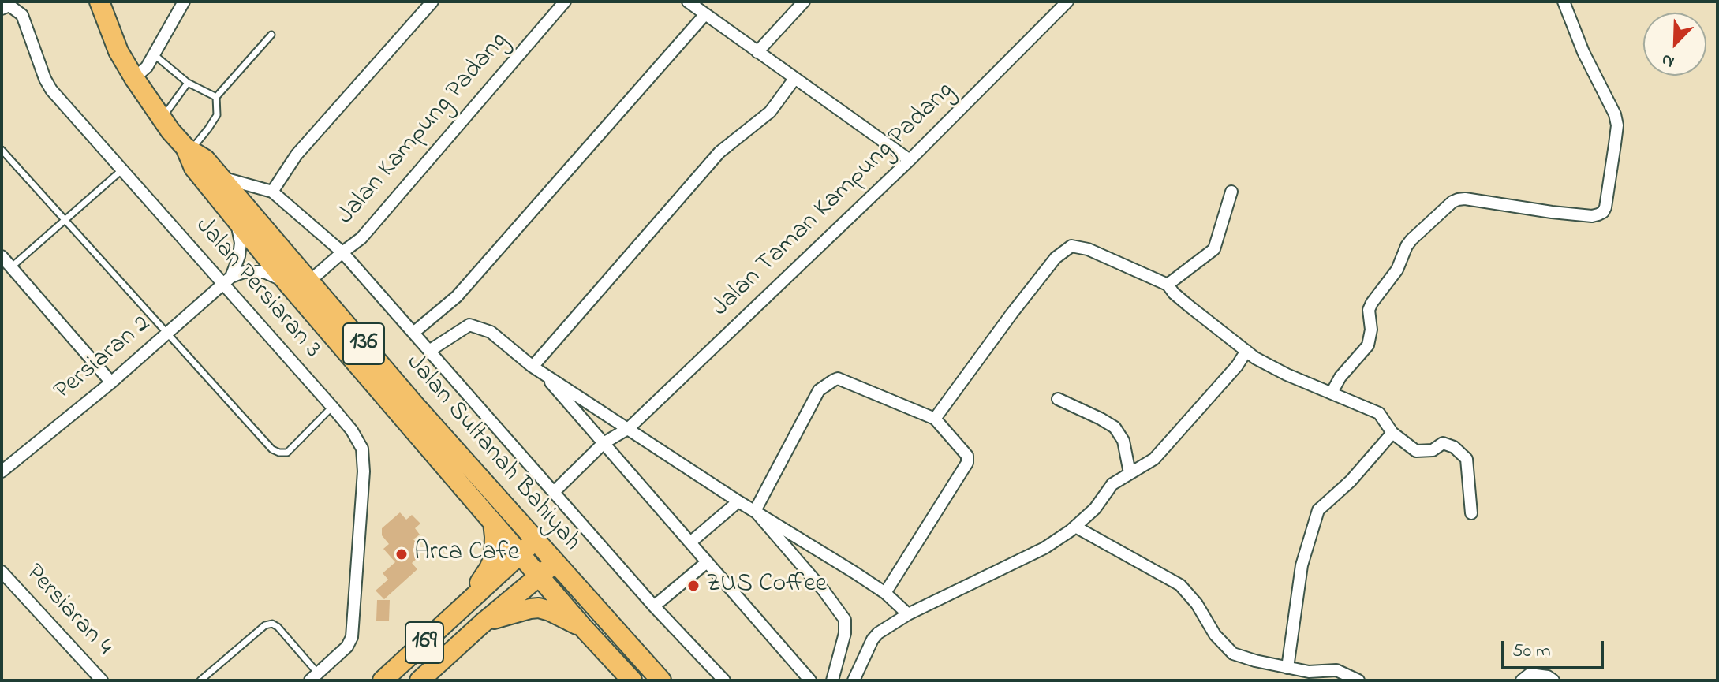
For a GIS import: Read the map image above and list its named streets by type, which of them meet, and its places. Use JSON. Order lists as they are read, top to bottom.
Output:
{
  "streets": {
    "main road": ["136", "Jalan Sultanah Bahiyah", "169"],
    "street": [
      "Jalan Kampung Padang",
      "Jalan Taman Kampung Padang",
      "Jalan Persiaran 3",
      "Persiaran 2",
      "Persiaran 4"
    ]
  },
  "crossings": [
    ["Jalan Kampung Padang", "Jalan Sultanah Bahiyah"],
    ["Jalan Persiaran 3", "Persiaran 2"],
    ["Jalan Sultanah Bahiyah", "169"]
  ],
  "places": ["Arca Cafe", "ZUS Coffee"],
  "scale_bar": "50 m",
  "north": "bottom left"
}
